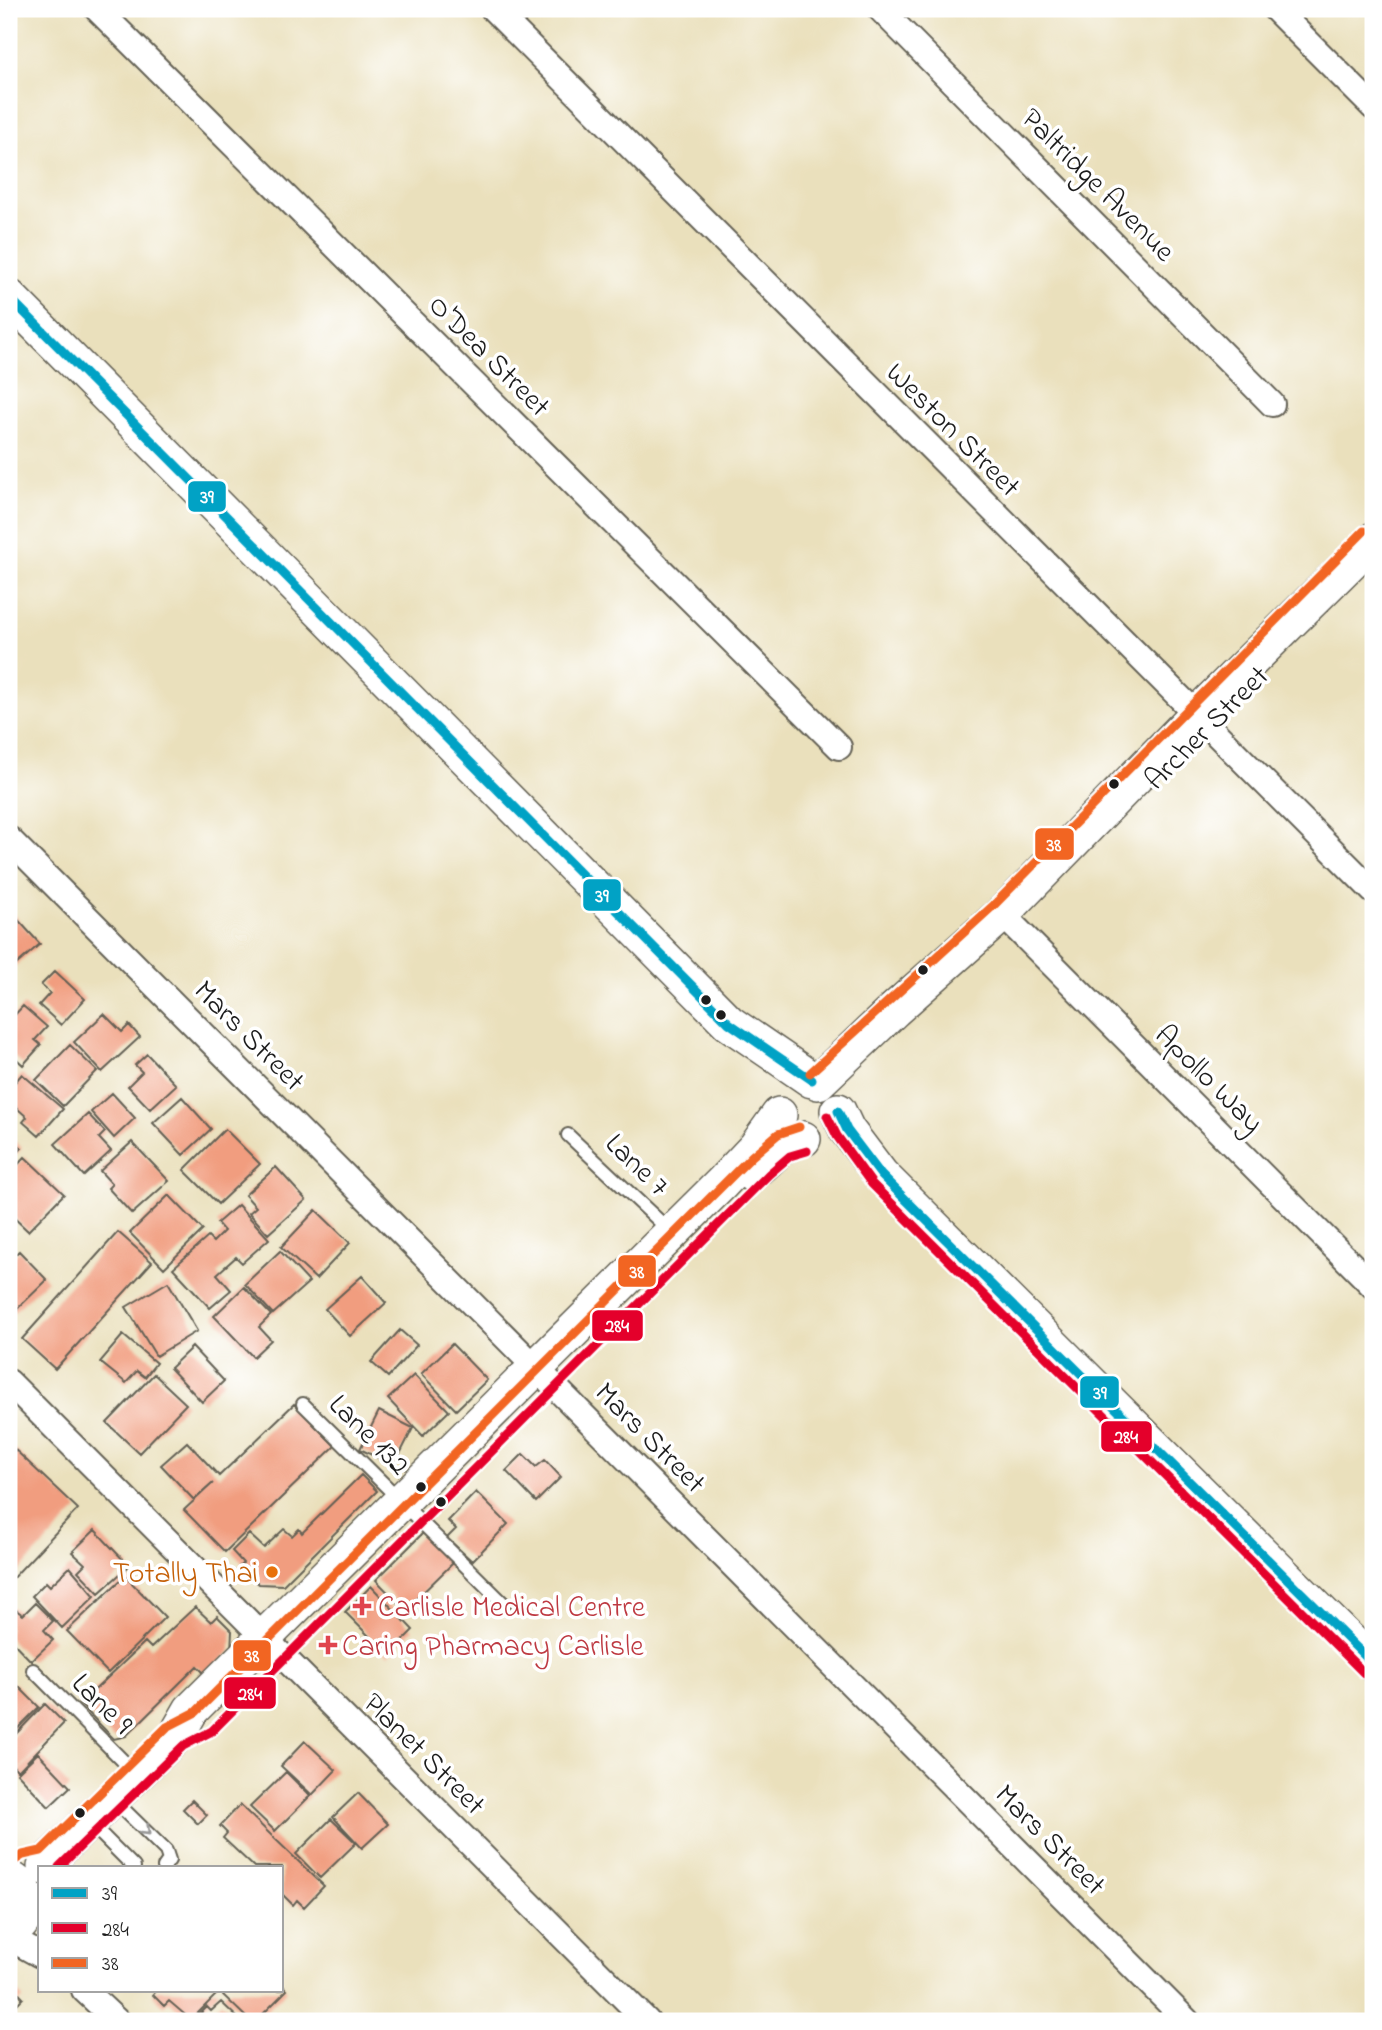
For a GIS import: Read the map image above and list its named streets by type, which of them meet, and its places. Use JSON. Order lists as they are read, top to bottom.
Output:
{
  "streets": {
    "main road": ["Archer Street"],
    "street": [
      "Paltridge Avenue",
      "O'Dea Street",
      "Weston Street",
      "Mars Street",
      "Apollo Way",
      "Planet Street"
    ],
    "lane": ["Lane 7", "Lane 132", "Lane 9"]
  },
  "crossings": [
    ["Weston Street", "Archer Street"],
    ["Archer Street", "Apollo Way"]
  ],
  "places": {
    "other": ["Totally Thai"],
    "health": ["Carlisle Medical Centre", "Caring Pharmacy Carlisle"]
  },
  "lines": ["transit line 39", "transit line 38", "transit line 284"],
  "legend": ["39", "284", "38"]
}
